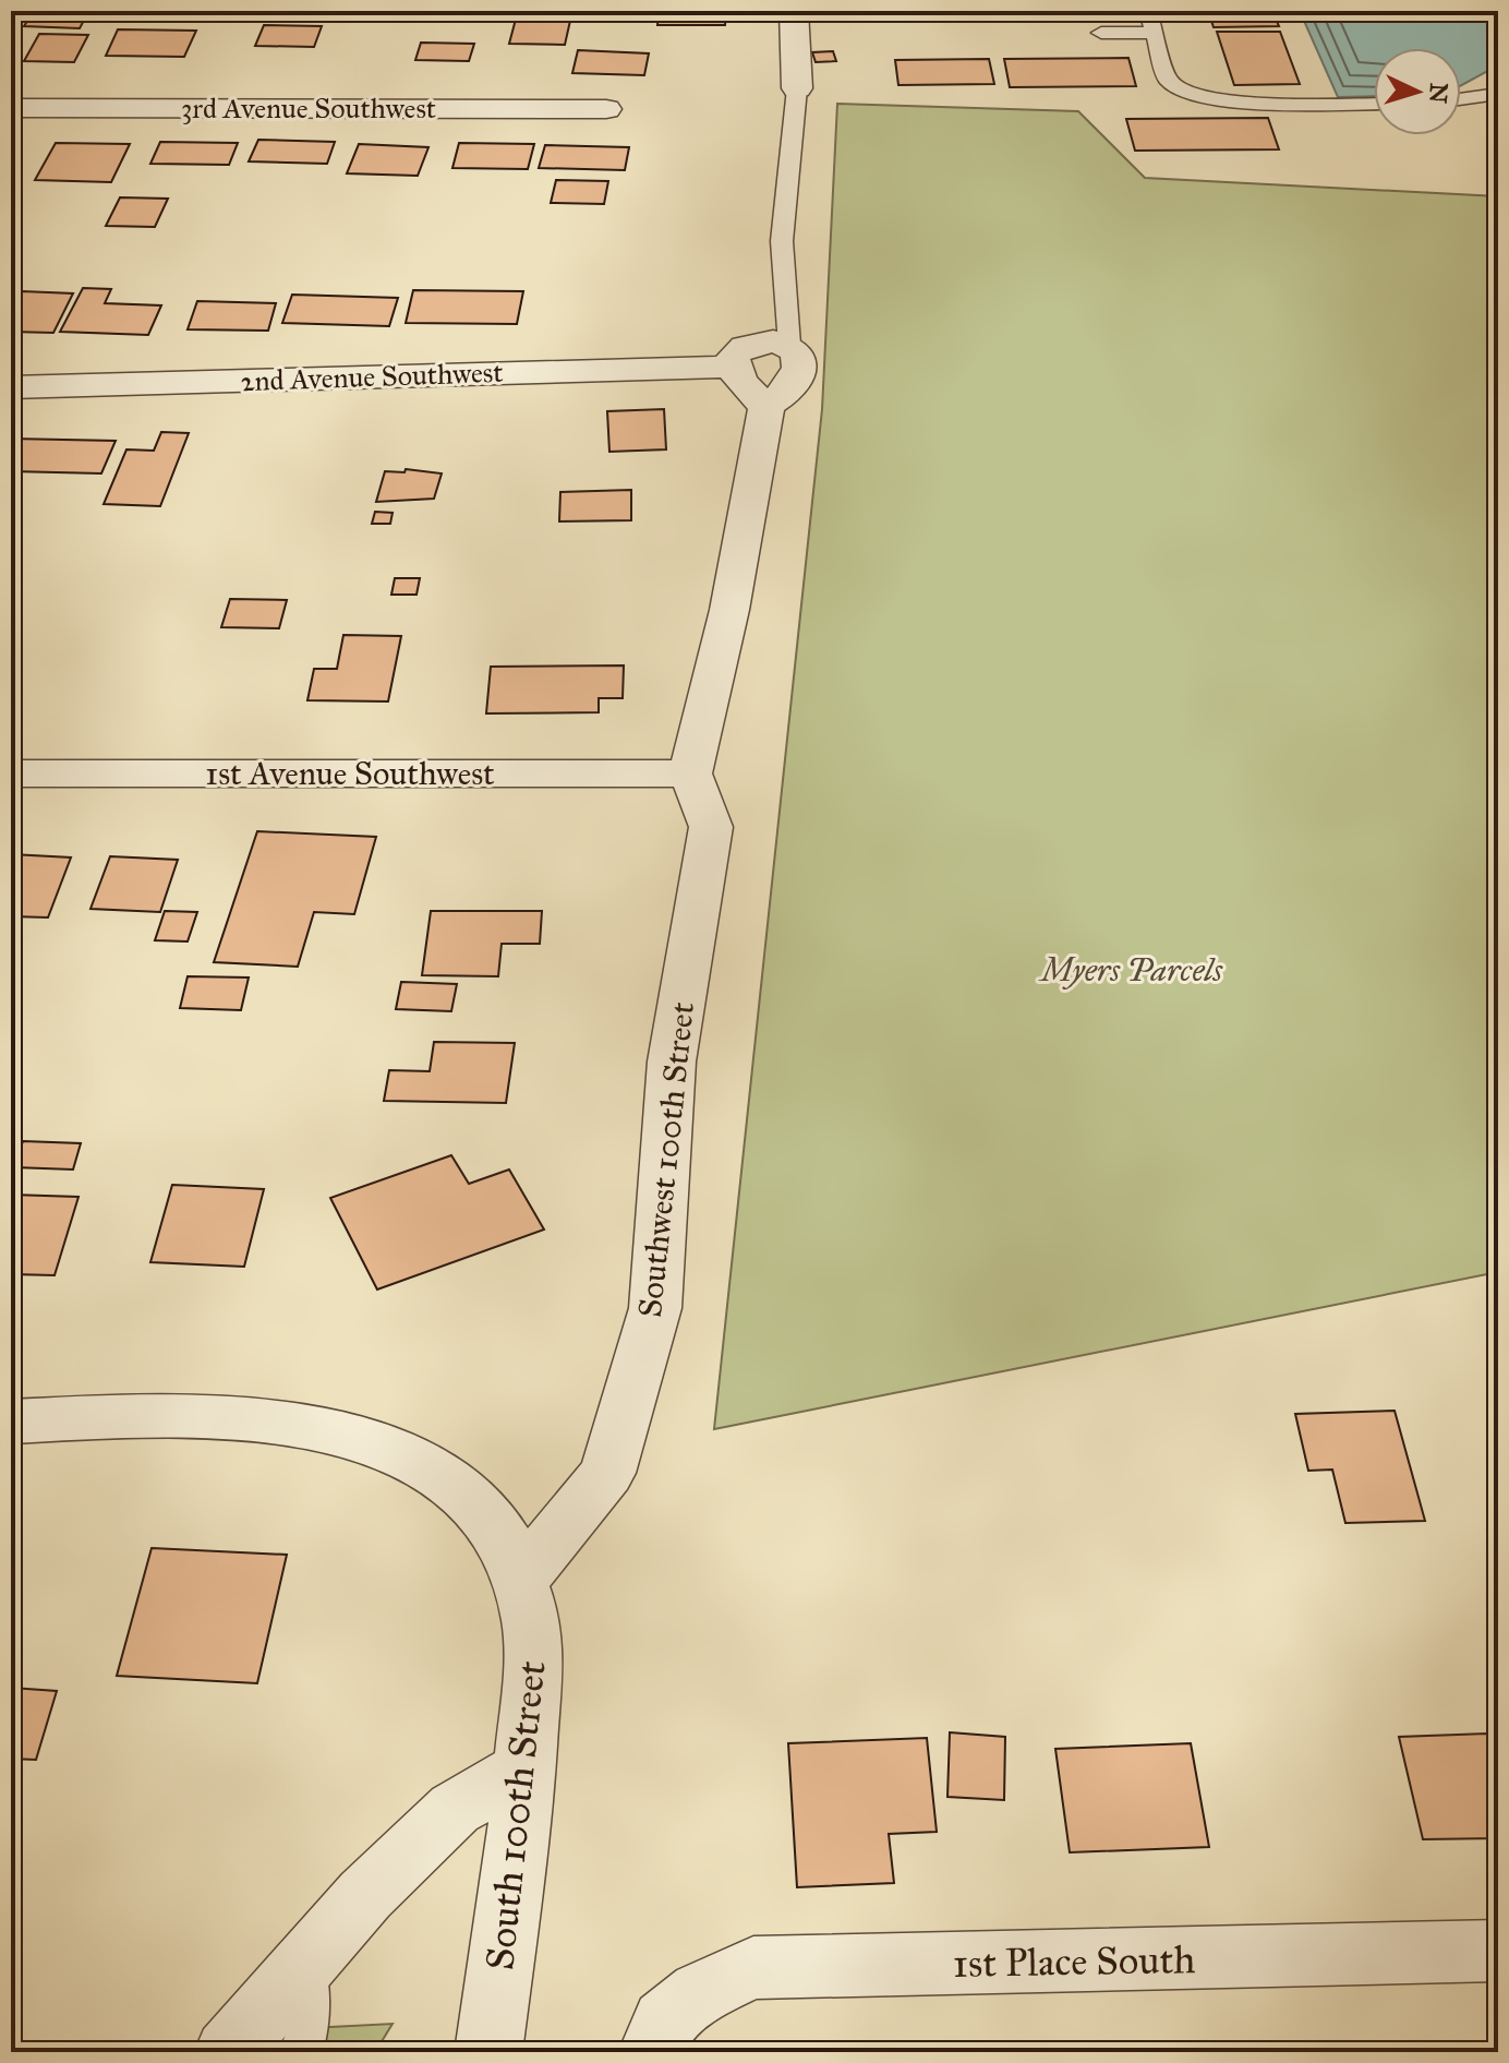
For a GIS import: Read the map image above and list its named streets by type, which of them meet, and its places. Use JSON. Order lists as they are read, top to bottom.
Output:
{
  "streets": {
    "street": [
      "3rd Avenue Southwest",
      "2nd Avenue Southwest",
      "1st Avenue Southwest",
      "Southwest 100th Street",
      "South 100th Street",
      "1st Place South"
    ]
  },
  "crossings": [
    ["1st Avenue Southwest", "Southwest 100th Street"],
    ["Southwest 100th Street", "South 100th Street"]
  ],
  "parks": ["Myers Parcels"],
  "north": "right"
}
